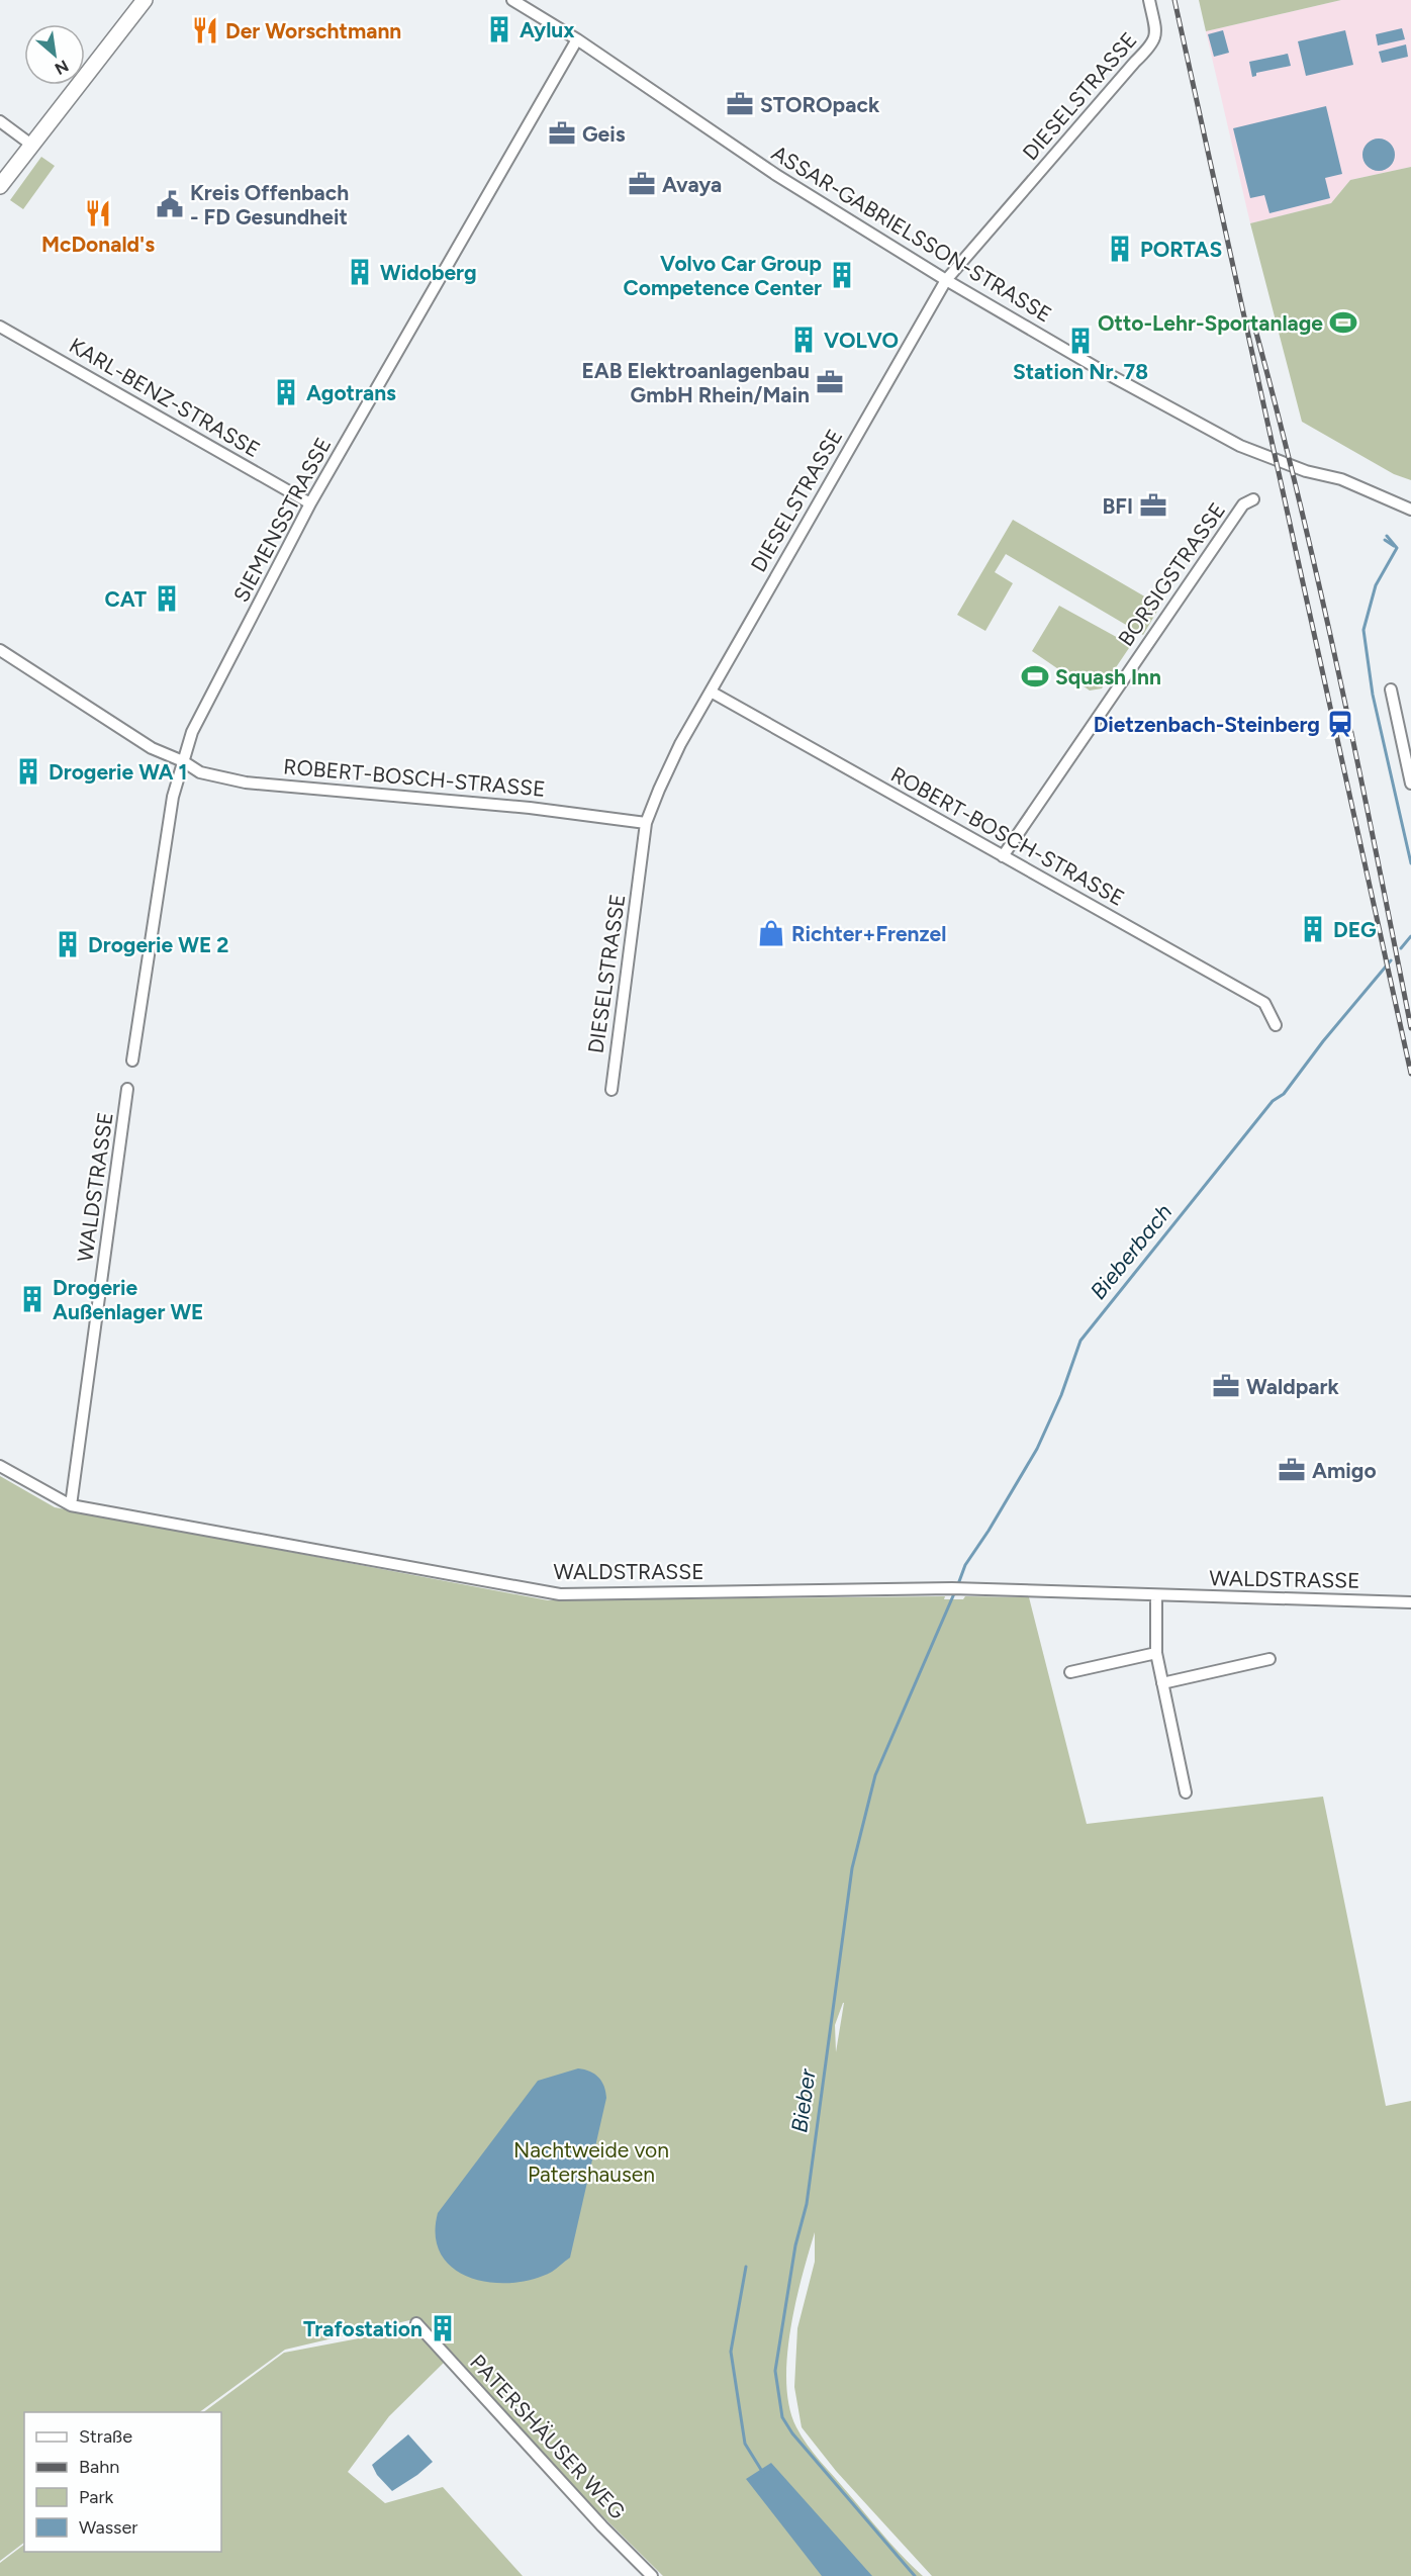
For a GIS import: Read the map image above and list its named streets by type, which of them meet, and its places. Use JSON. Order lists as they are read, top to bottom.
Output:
{
  "streets": {
    "street": [
      "DIESELSTRASSE",
      "ASSAR-GABRIELSSON-STRASSE",
      "KARL-BENZ-STRASSE",
      "SIEMENSSTRASSE",
      "BORSIGSTRASSE",
      "ROBERT-BOSCH-STRASSE",
      "WALDSTRASSE",
      "PATERSHÄUSER WEG"
    ]
  },
  "crossings": [
    ["DIESELSTRASSE", "ASSAR-GABRIELSSON-STRASSE"],
    ["DIESELSTRASSE", "ROBERT-BOSCH-STRASSE"],
    ["ASSAR-GABRIELSSON-STRASSE", "SIEMENSSTRASSE"],
    ["KARL-BENZ-STRASSE", "SIEMENSSTRASSE"],
    ["SIEMENSSTRASSE", "ROBERT-BOSCH-STRASSE"],
    ["BORSIGSTRASSE", "ROBERT-BOSCH-STRASSE"]
  ],
  "water": ["Bieberbach", "Bieber"],
  "parks": ["Nachtweide von Patershausen"],
  "places": {
    "building": [
      "Aylux",
      "PORTAS",
      "Widoberg",
      "Volvo Car Group Competence Center",
      "VOLVO",
      "Station Nr. 78",
      "Agotrans",
      "CAT",
      "Drogerie WA 1",
      "DEG",
      "Drogerie WE 2",
      "Drogerie Außenlager WE",
      "Trafostation"
    ],
    "restaurant": ["Der Worschtmann", "McDonald's"],
    "office": [
      "STOROpack",
      "Geis",
      "Avaya",
      "EAB Elektroanlagenbau GmbH Rhein/Main",
      "BFI",
      "Waldpark",
      "Amigo"
    ],
    "public building": ["Kreis Offenbach - FD Gesundheit"],
    "sports": ["Otto-Lehr-Sportanlage", "Squash Inn"],
    "station": ["Dietzenbach-Steinberg"],
    "shop": ["Richter+Frenzel"]
  },
  "legend": [
    "Straße",
    "Bahn",
    "Park",
    "Wasser"
  ],
  "north": "bottom right"
}
